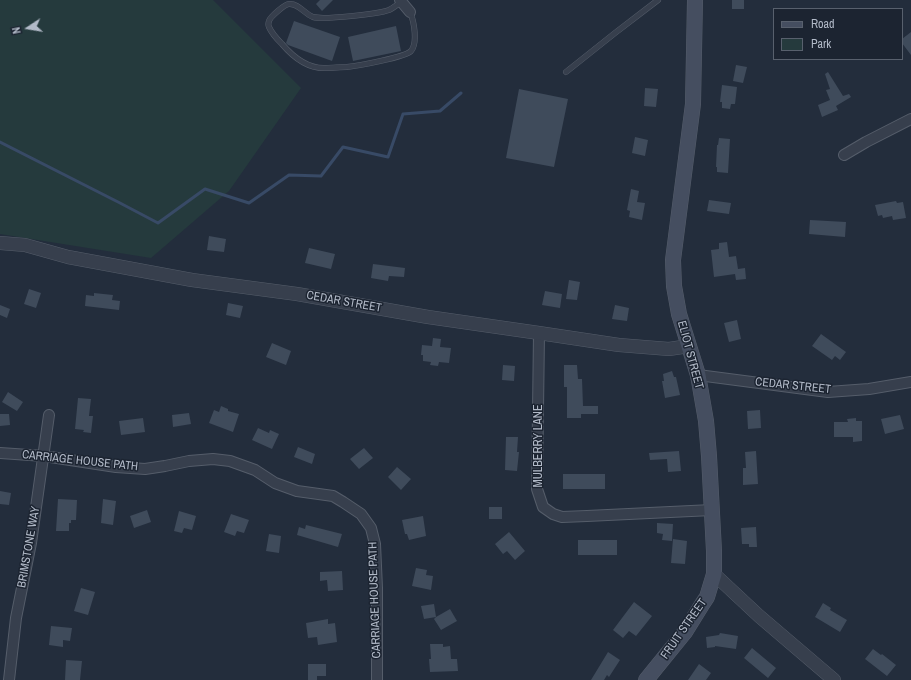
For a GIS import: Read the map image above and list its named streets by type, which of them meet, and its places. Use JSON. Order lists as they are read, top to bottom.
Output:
{
  "streets": {
    "main road": ["ELIOT STREET", "FRUIT STREET"],
    "street": [
      "CEDAR STREET",
      "MULBERRY LANE",
      "CARRIAGE HOUSE PATH",
      "BRIMSTONE WAY"
    ]
  },
  "crossings": [
    ["CEDAR STREET", "ELIOT STREET"],
    ["CEDAR STREET", "MULBERRY LANE"],
    ["ELIOT STREET", "MULBERRY LANE"],
    ["ELIOT STREET", "FRUIT STREET"],
    ["CARRIAGE HOUSE PATH", "BRIMSTONE WAY"]
  ],
  "legend": ["Road", "Park"],
  "north": "left"
}
